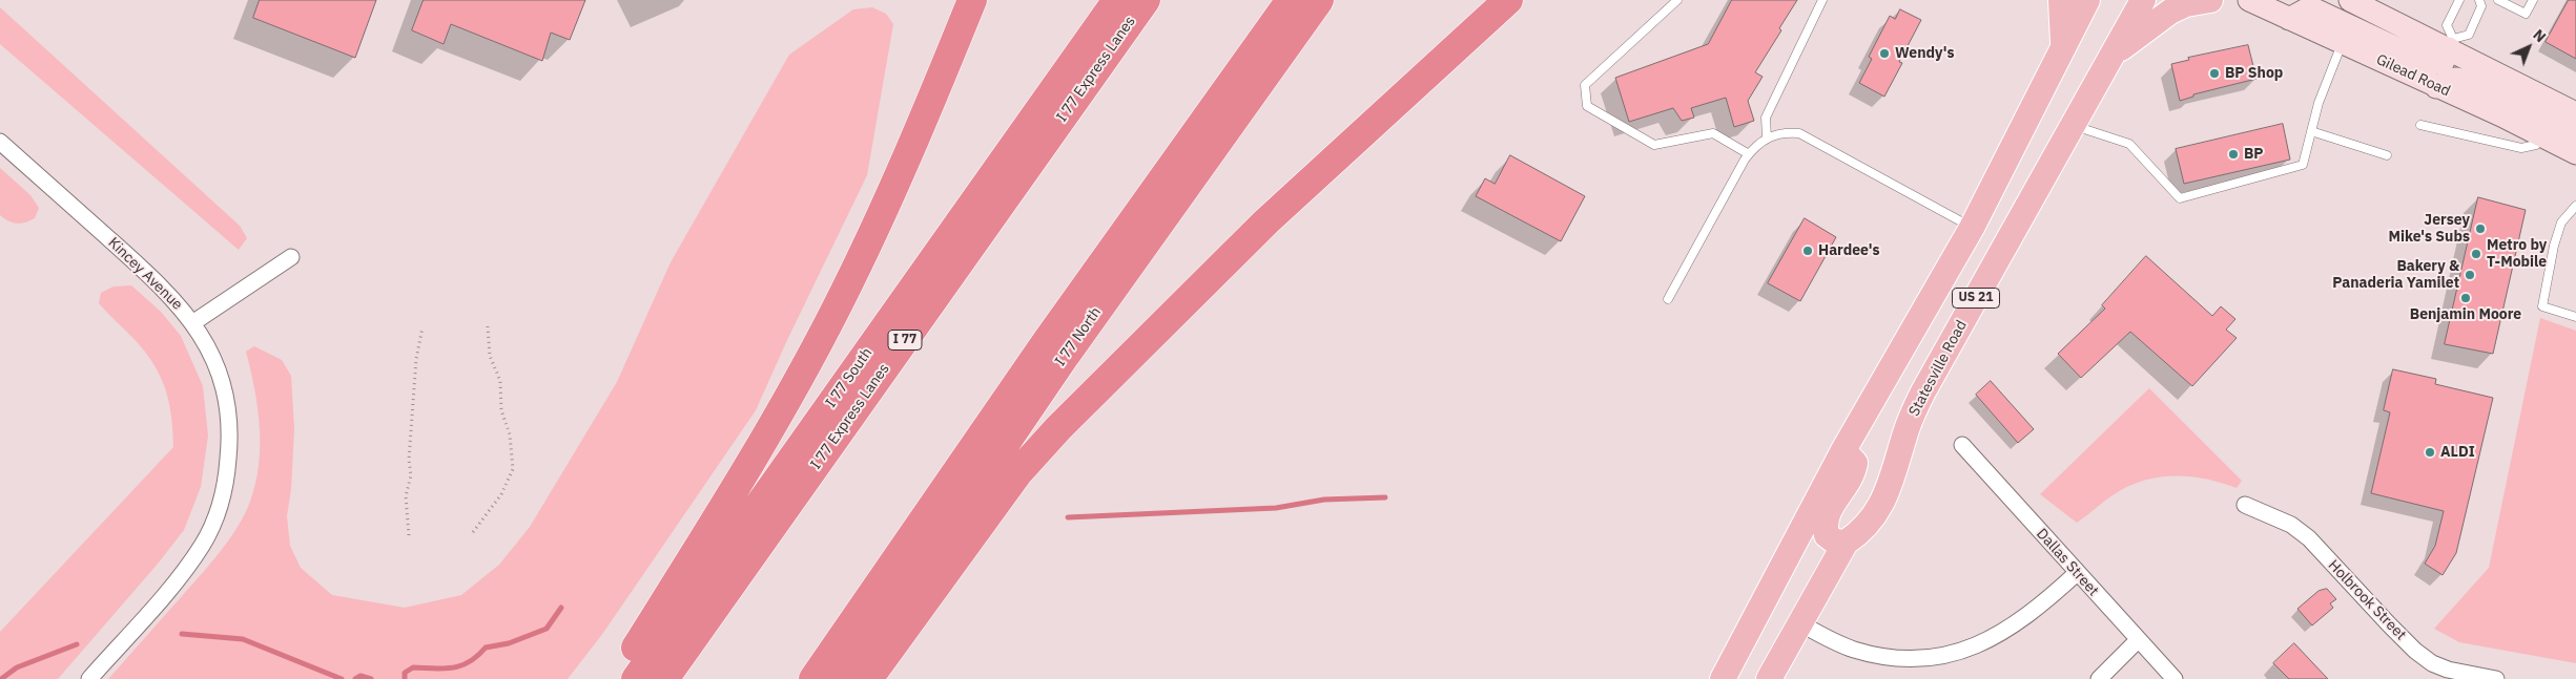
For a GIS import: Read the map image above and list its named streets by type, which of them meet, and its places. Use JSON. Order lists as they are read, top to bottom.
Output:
{
  "streets": {
    "highway": [
      "I 77 Express Lanes",
      "I 77 North",
      "I 77",
      "I 77 South"
    ],
    "main road": ["Gilead Road", "US 21", "Statesville Road"],
    "street": ["Kincey Avenue", "Dallas Street", "Holbrook Street"]
  },
  "places": [
    "Wendy's",
    "BP Shop",
    "BP",
    "Jersey Mike's Subs",
    "Hardee's",
    "Metro by T-Mobile",
    "Bakery & Panaderia Yamilet",
    "Benjamin Moore",
    "ALDI"
  ],
  "north": "top right"
}
